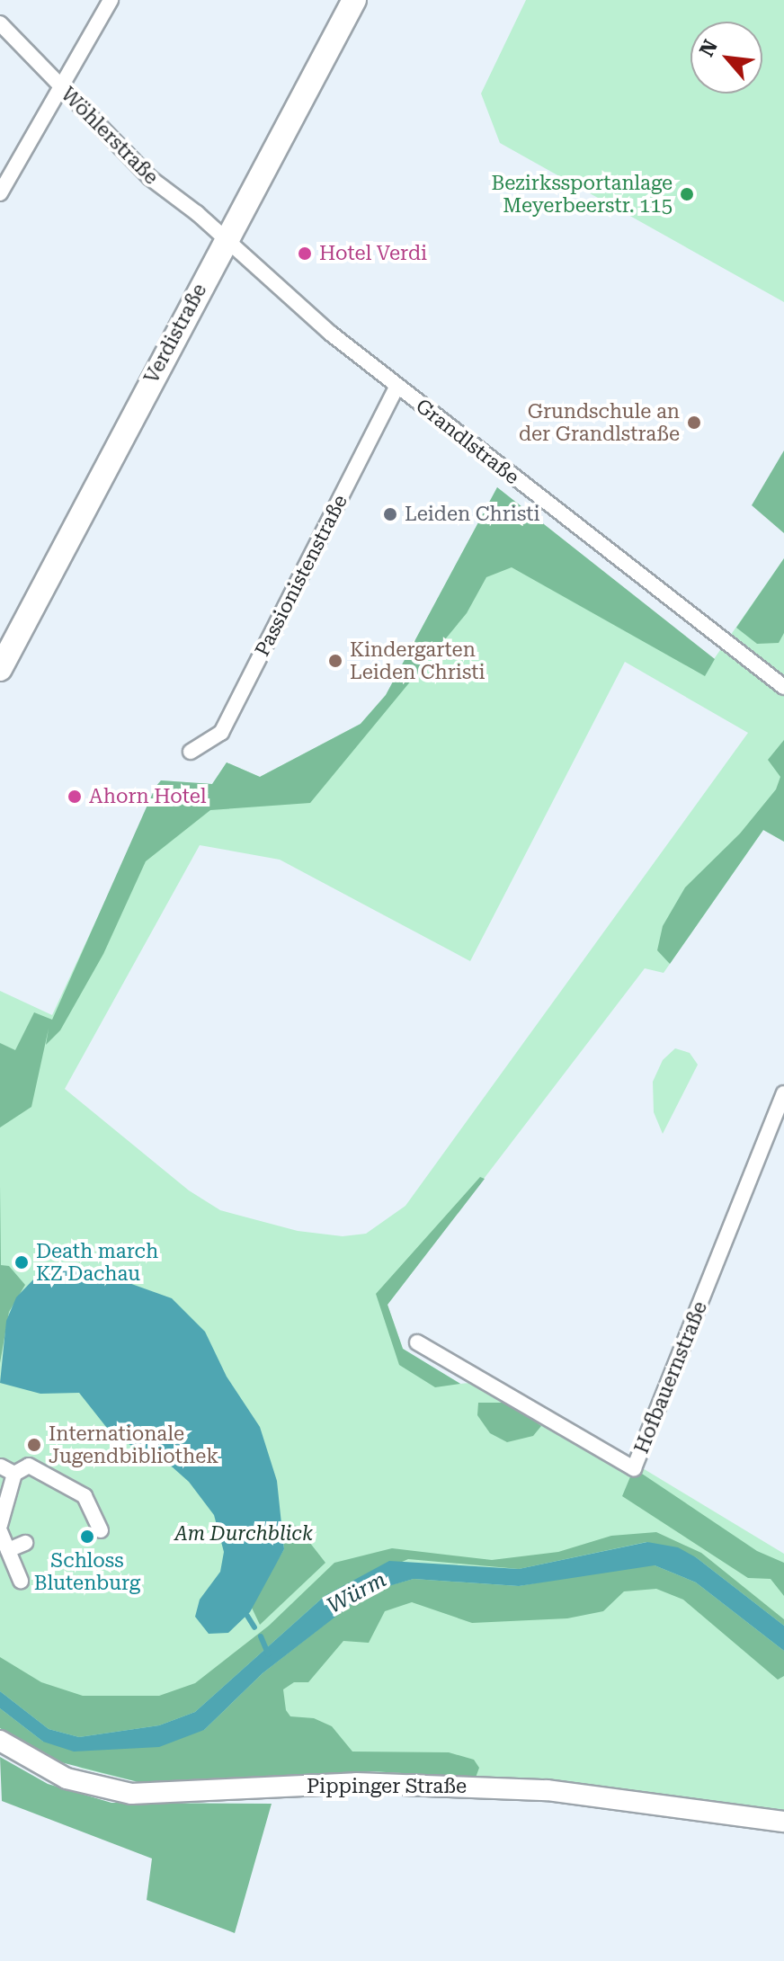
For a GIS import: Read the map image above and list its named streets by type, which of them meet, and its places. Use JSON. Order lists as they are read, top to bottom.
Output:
{
  "streets": {
    "main road": ["Verdistraße", "Pippinger Straße"],
    "street": [
      "Wöhlerstraße",
      "Grandlstraße",
      "Passionistenstraße",
      "Hofbauernstraße"
    ]
  },
  "crossings": [
    ["Wöhlerstraße", "Verdistraße"],
    ["Wöhlerstraße", "Grandlstraße"],
    ["Verdistraße", "Grandlstraße"],
    ["Grandlstraße", "Passionistenstraße"]
  ],
  "water": ["Würm"],
  "parks": ["Am Durchblick"],
  "places": [
    "Bezirkssportanlage Meyerbeerstr. 115",
    "Hotel Verdi",
    "Grundschule an der Grandlstraße",
    "Leiden Christi",
    "Kindergarten Leiden Christi",
    "Ahorn Hotel",
    "Death march KZ Dachau",
    "Internationale Jugendbibliothek",
    "Schloss Blutenburg"
  ],
  "north": "top left"
}
